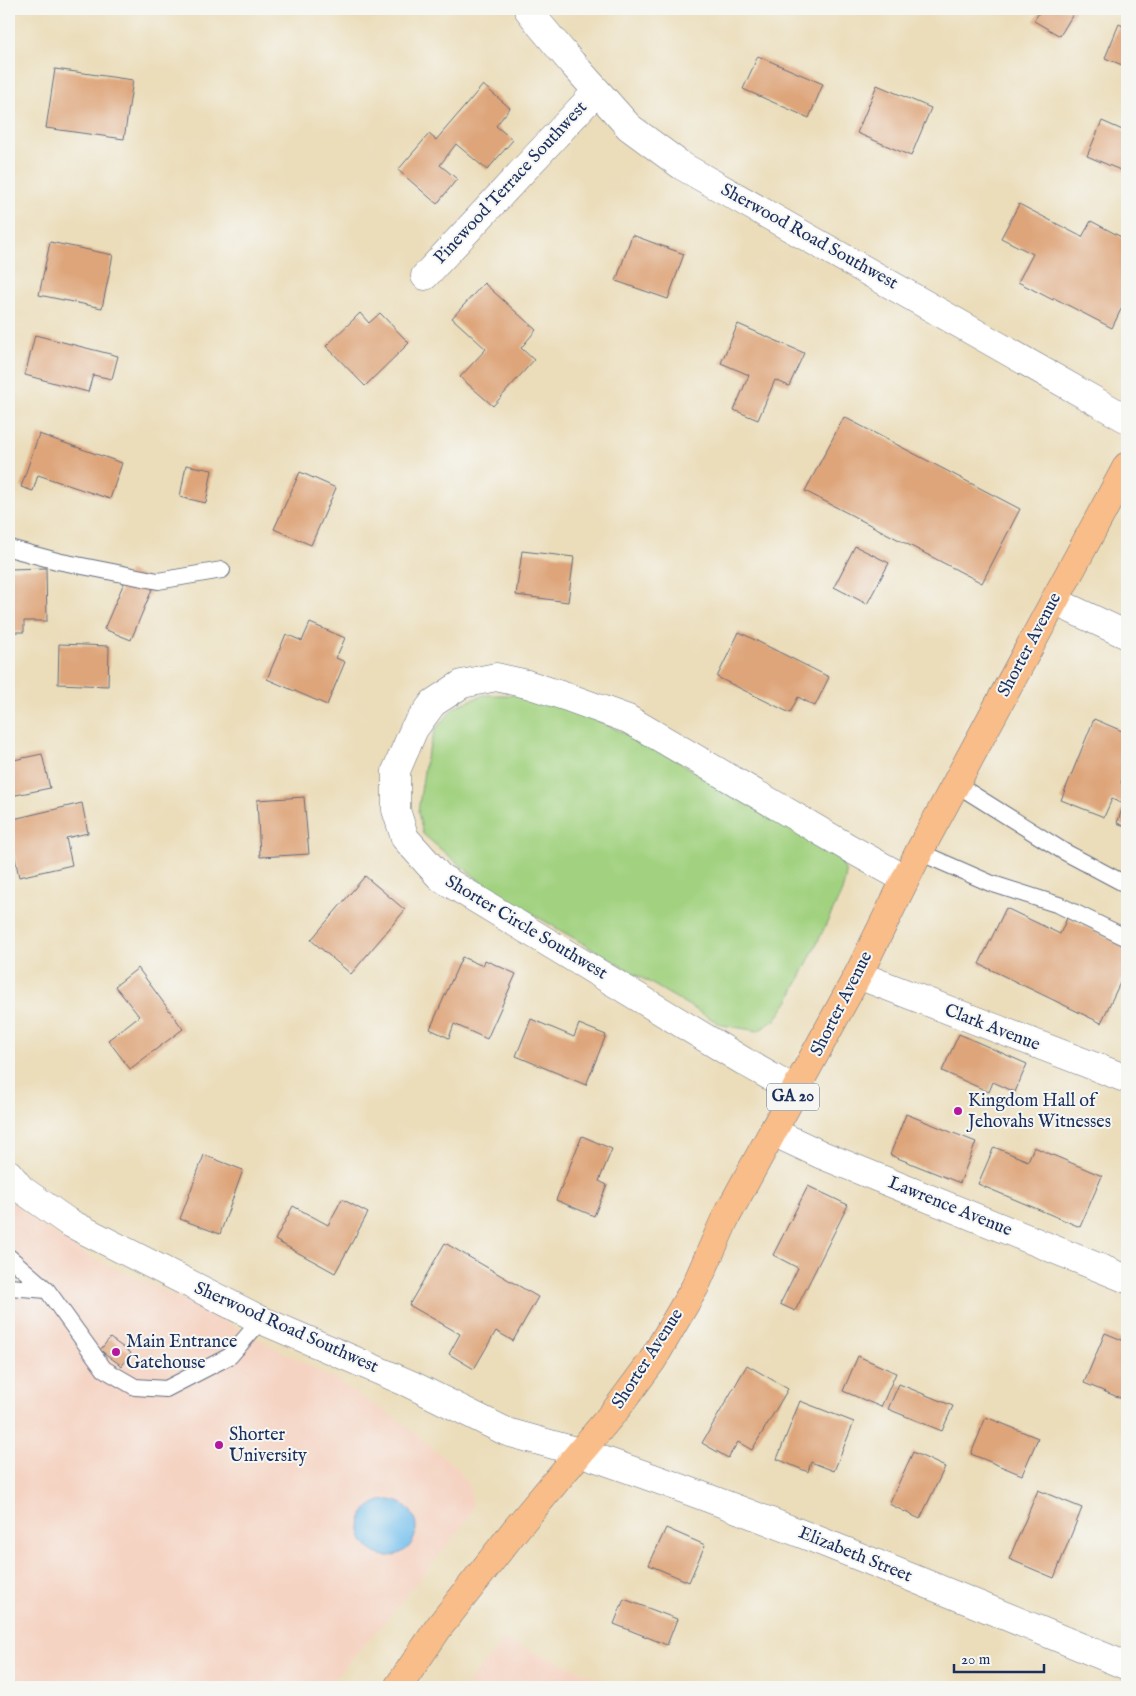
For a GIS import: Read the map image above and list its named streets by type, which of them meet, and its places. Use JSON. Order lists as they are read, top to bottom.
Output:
{
  "streets": {
    "main road": ["Shorter Avenue", "GA 20"],
    "street": [
      "Pinewood Terrace Southwest",
      "Sherwood Road Southwest",
      "Shorter Circle Southwest",
      "Clark Avenue",
      "Lawrence Avenue",
      "Elizabeth Street"
    ]
  },
  "crossings": [
    ["Pinewood Terrace Southwest", "Sherwood Road Southwest"],
    ["Sherwood Road Southwest", "Shorter Avenue"],
    ["Sherwood Road Southwest", "Elizabeth Street"],
    ["Shorter Avenue", "Shorter Circle Southwest"],
    ["Shorter Avenue", "Clark Avenue"],
    ["Shorter Avenue", "Lawrence Avenue"],
    ["Shorter Avenue", "Elizabeth Street"]
  ],
  "places": ["Kingdom Hall of Jehovahs Witnesses", "Main Entrance Gatehouse", "Shorter University"],
  "scale_bar": "20 m"
}
